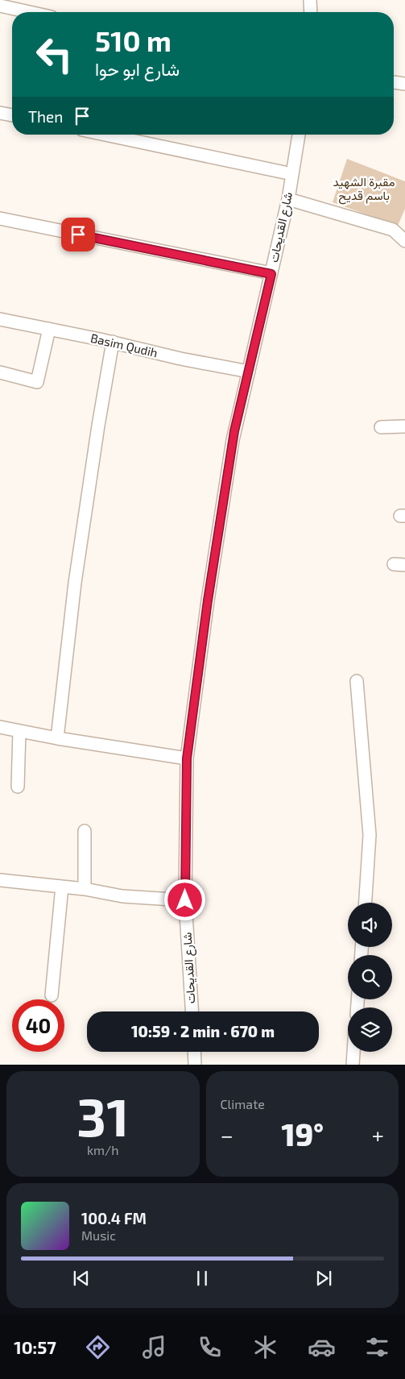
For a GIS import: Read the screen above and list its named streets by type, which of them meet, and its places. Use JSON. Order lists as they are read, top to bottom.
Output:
{
  "streets": {
    "street": ["شارع القديحات", "Basim Qudih"]
  },
  "crossings": [
    ["شارع القديحات", "Basim Qudih"]
  ],
  "parks": ["مقبرة الشهيد باسم قديح"],
  "page": {
    "turn": ["510 m", "شارع ابو حوا"],
    "then": "Then",
    "limit": "40",
    "trip": "10:59 · 2 min · 670 m",
    "tile": [
      ["31", "km/h"],
      "Climate"
    ],
    "heat": ["−", "19°", "+"],
    "song": ["100.4 FM", "Music"],
    "tabs": "10:57"
  }
}
